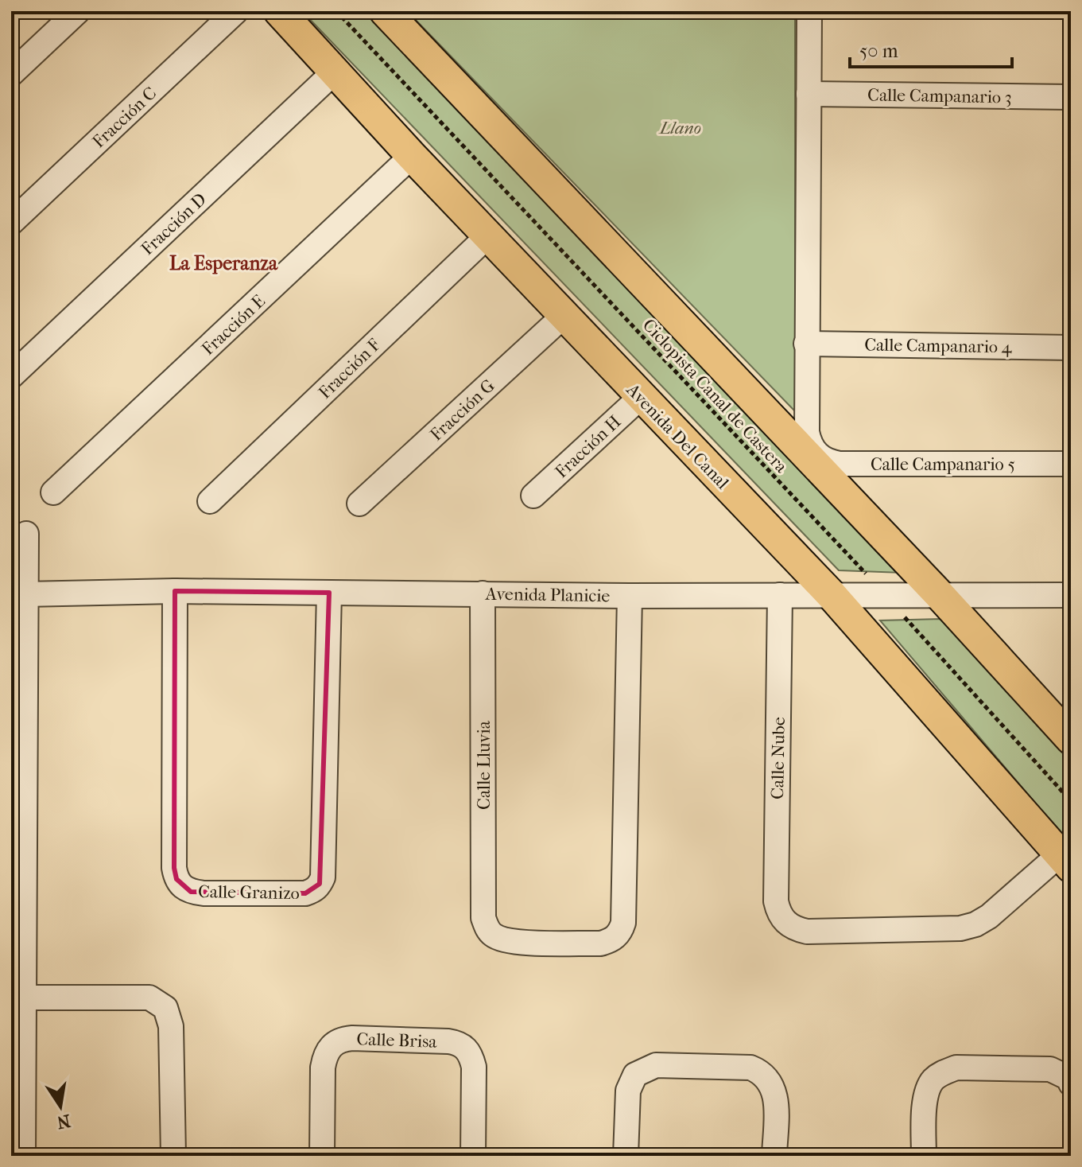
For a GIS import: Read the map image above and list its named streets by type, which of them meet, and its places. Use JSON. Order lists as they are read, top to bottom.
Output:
{
  "streets": {
    "main road": ["Avenida Del Canal"],
    "street": [
      "Calle Campanario 3",
      "Fracción C",
      "Fracción D",
      "Fracción E",
      "Calle Campanario 4",
      "Fracción F",
      "Fracción G",
      "Fracción H",
      "Calle Campanario 5",
      "Avenida Planicie",
      "Calle Nube",
      "Calle Lluvia",
      "Calle Granizo",
      "Calle Brisa"
    ],
    "path": ["Ciclopista Canal de Castera"]
  },
  "crossings": [
    ["Fracción D", "Avenida Del Canal"],
    ["Fracción E", "Avenida Del Canal"],
    ["Calle Campanario 4", "Calle Campanario 5"],
    ["Fracción F", "Avenida Del Canal"],
    ["Ciclopista Canal de Castera", "Avenida Planicie"],
    ["Fracción G", "Avenida Del Canal"],
    ["Avenida Del Canal", "Fracción H"],
    ["Avenida Del Canal", "Avenida Planicie"],
    ["Avenida Del Canal", "Calle Nube"],
    ["Avenida Planicie", "Calle Nube"],
    ["Avenida Planicie", "Calle Lluvia"],
    ["Avenida Planicie", "Calle Granizo"]
  ],
  "districts": ["La Esperanza"],
  "parks": ["Llano"],
  "scale_bar": "50 m",
  "north": "bottom"
}
